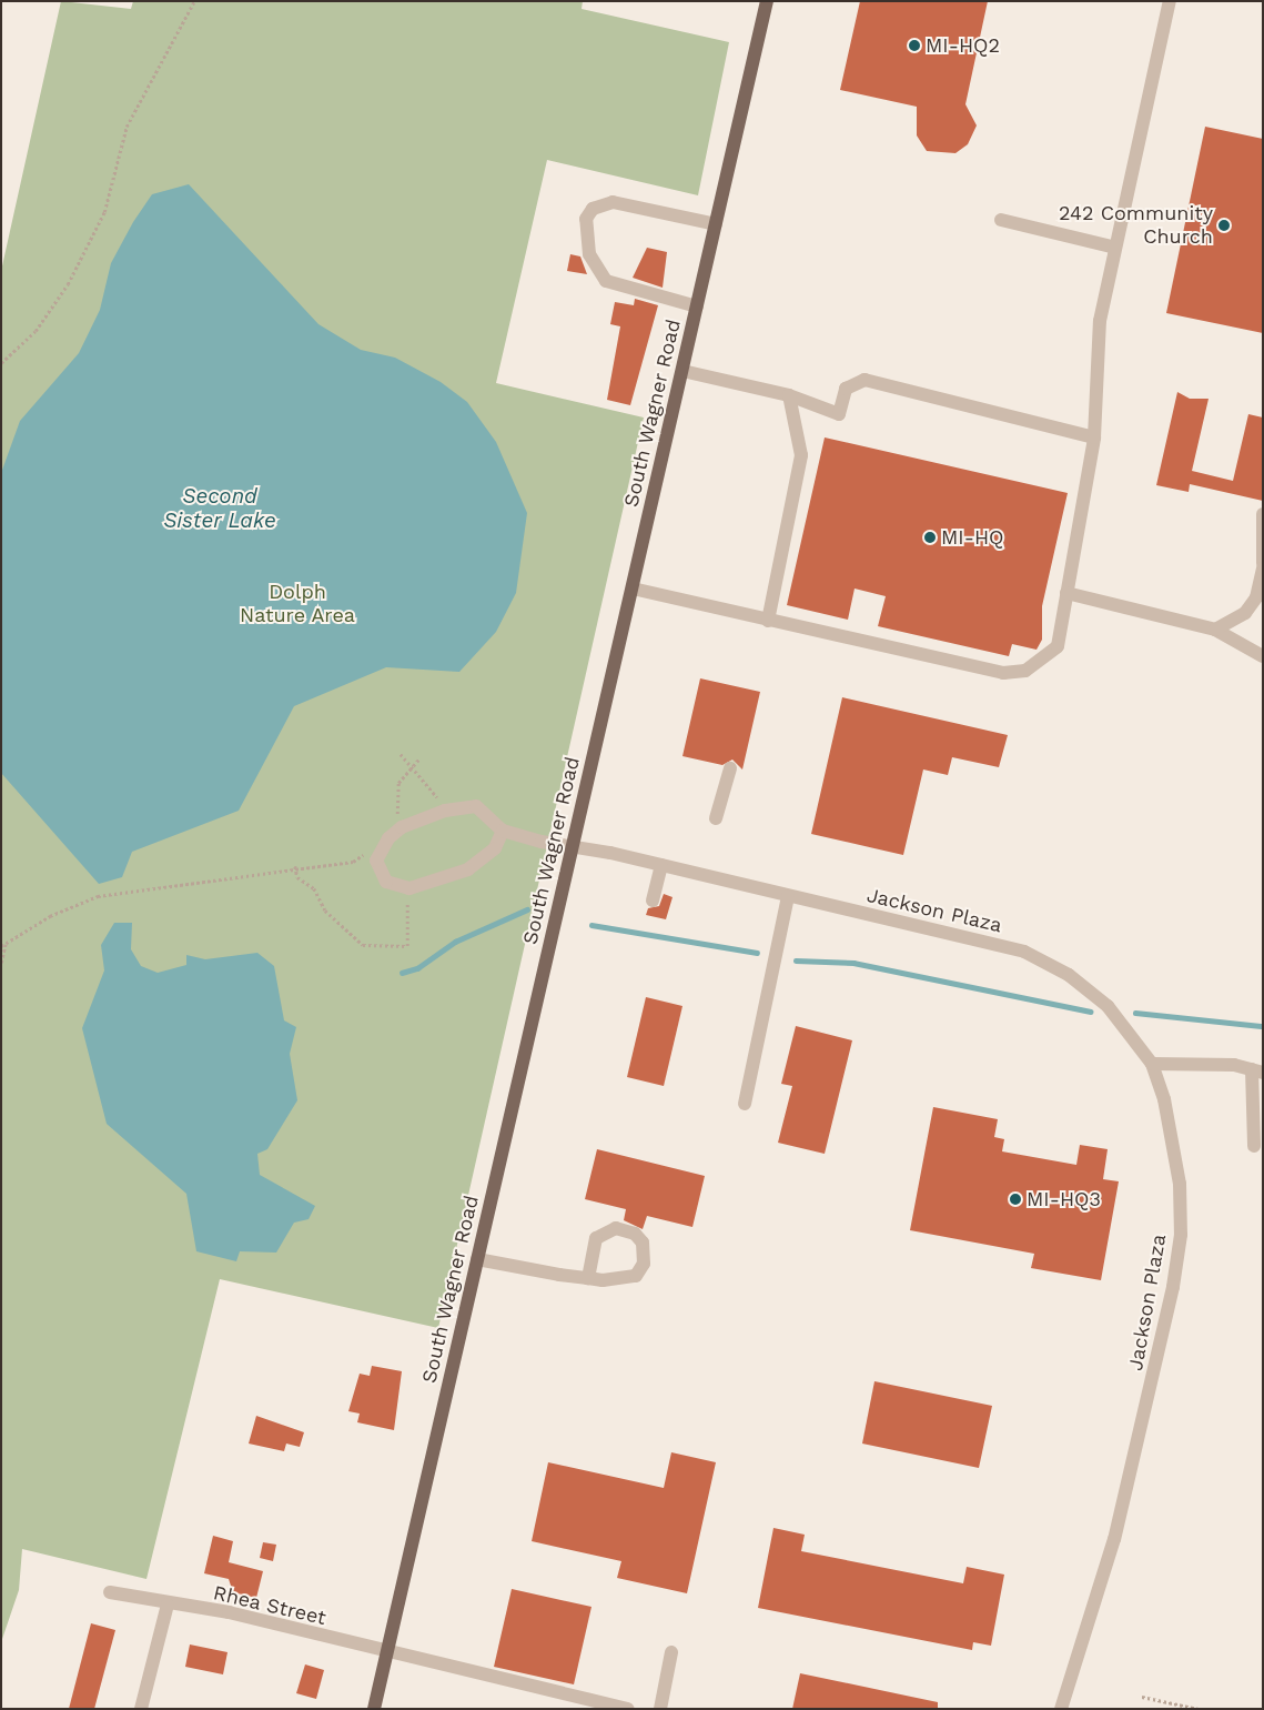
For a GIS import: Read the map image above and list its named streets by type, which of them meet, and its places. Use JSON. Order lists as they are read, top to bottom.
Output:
{
  "streets": {
    "main road": ["South Wagner Road"],
    "street": ["Jackson Plaza", "Rhea Street"]
  },
  "crossings": [
    ["South Wagner Road", "Jackson Plaza"],
    ["South Wagner Road", "Rhea Street"]
  ],
  "water": ["Second Sister Lake"],
  "parks": ["Dolph Nature Area"],
  "places": [
    "MI-HQ2",
    "242 Community Church",
    "MI-HQ",
    "MI-HQ3"
  ]
}
